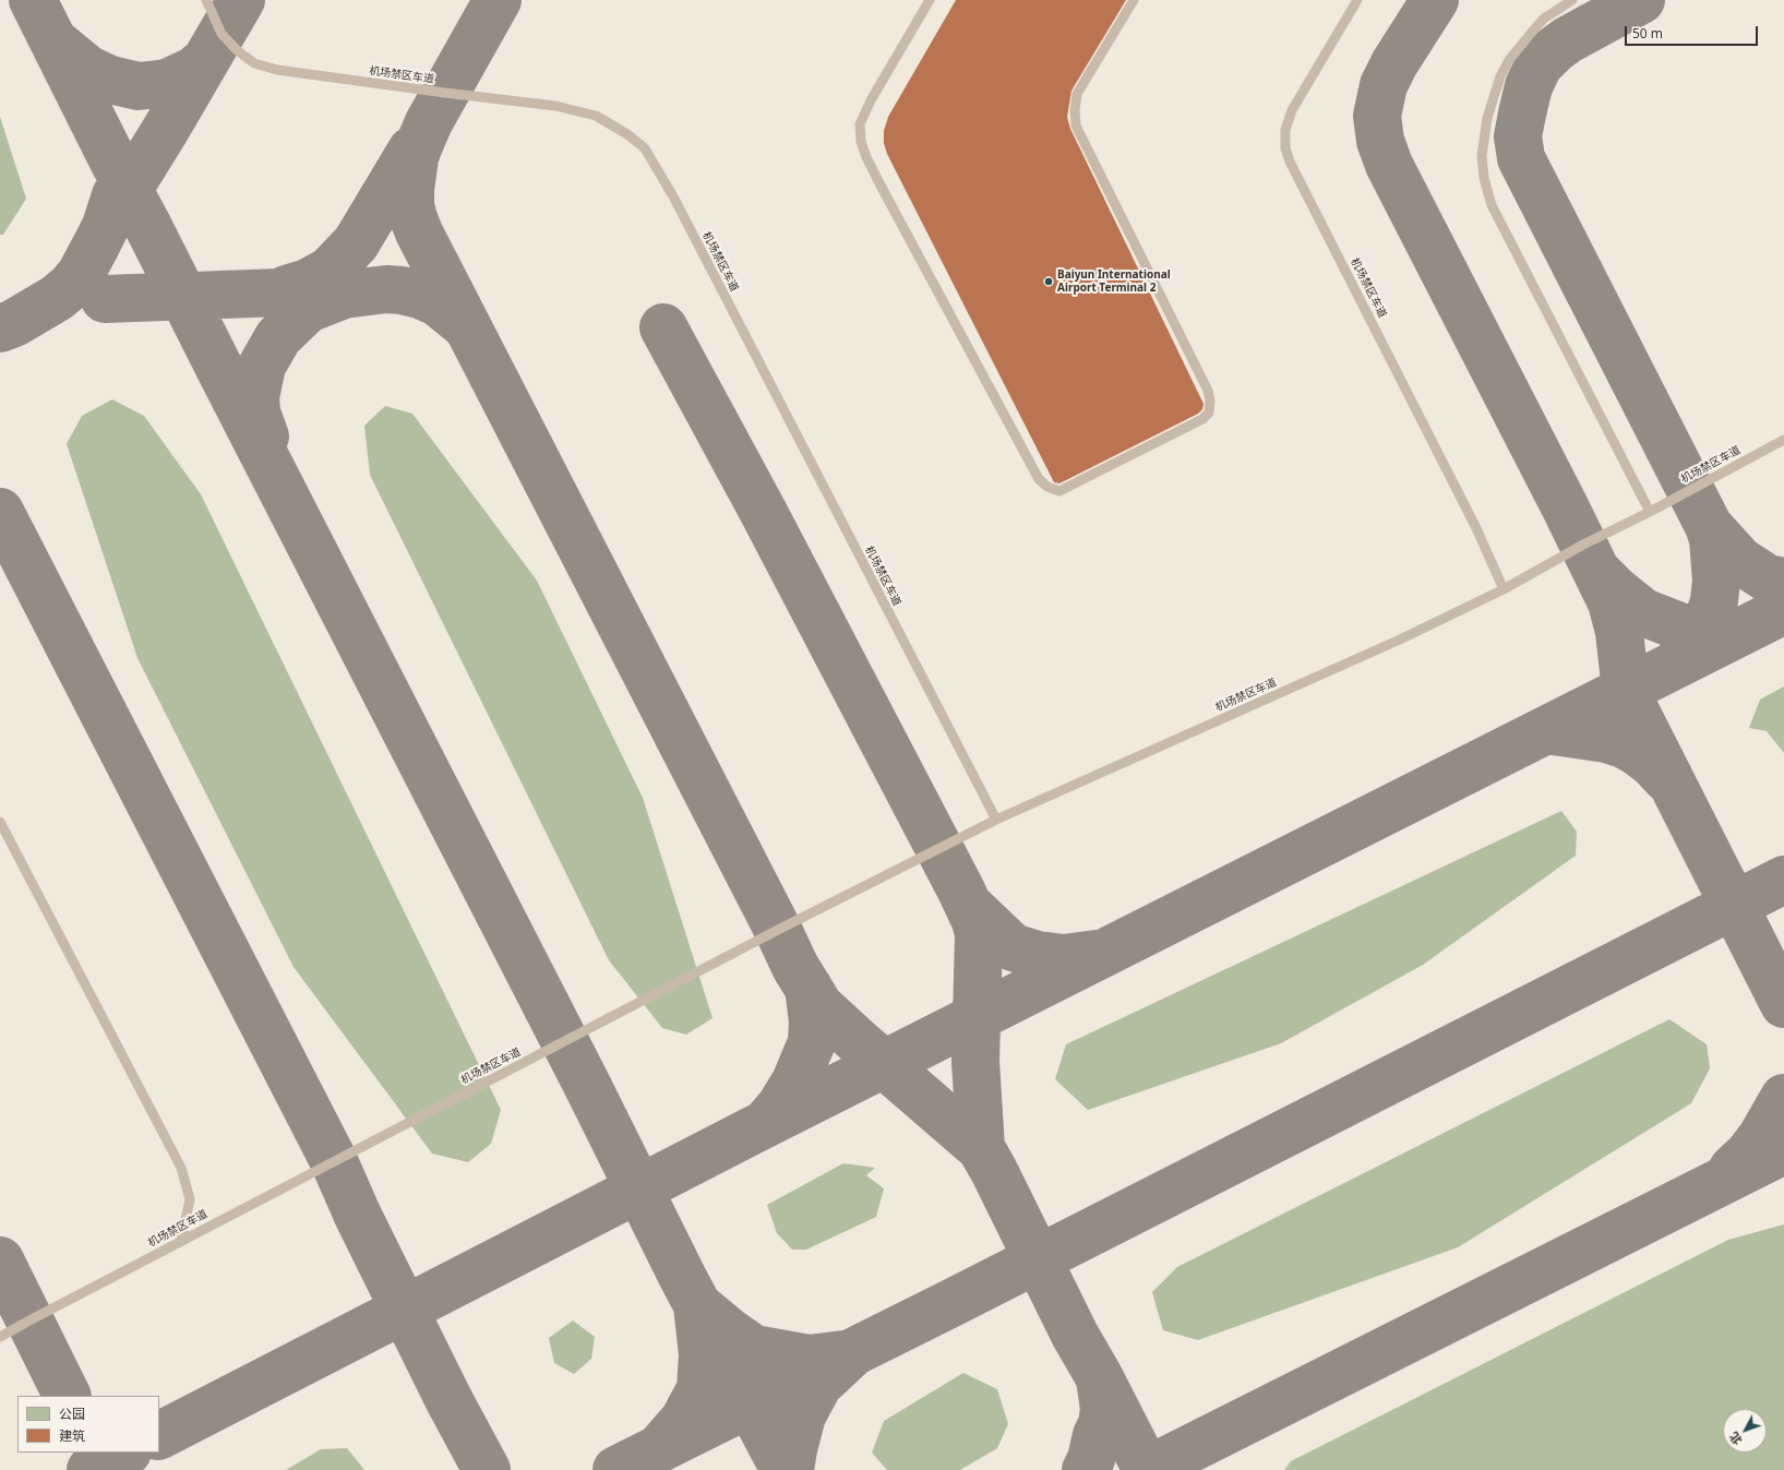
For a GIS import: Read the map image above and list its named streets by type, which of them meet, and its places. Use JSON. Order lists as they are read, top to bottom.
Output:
{
  "streets": {
    "lane": ["机场禁区车道"]
  },
  "places": ["Baiyun International Airport Terminal 2"],
  "legend": ["公园", "建筑"],
  "scale_bar": "50 m",
  "north": "bottom left"
}
